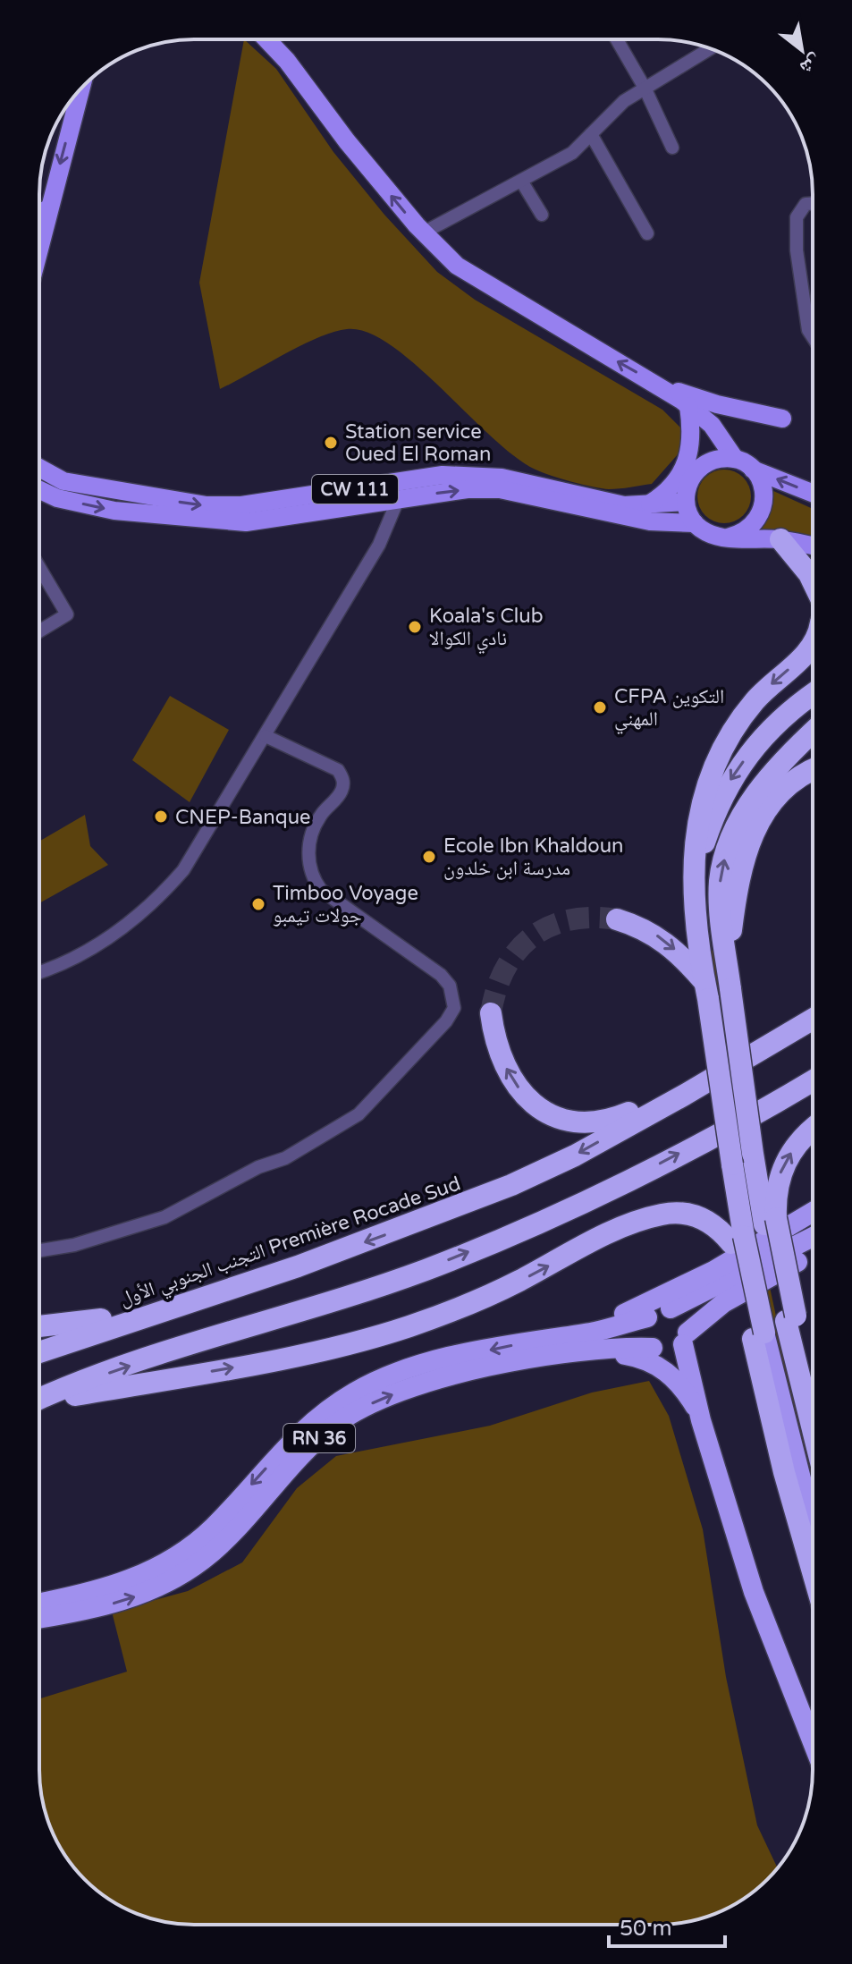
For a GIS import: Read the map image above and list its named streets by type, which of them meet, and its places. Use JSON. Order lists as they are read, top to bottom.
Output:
{
  "streets": {
    "highway": ["التجنب الجنوبي الأول Première Rocade Sud", "RN 36"],
    "main road": ["CW 111"]
  },
  "places": [
    "Station service Oued El Roman",
    "Koala's Club نادي الكوالا",
    "CFPA التكوين المهني",
    "CNEP-Banque",
    "Ecole Ibn Khaldoun مدرسة ابن خلدون",
    "Timboo Voyage جولات تيمبو"
  ],
  "scale_bar": "50 m",
  "north": "bottom right"
}
